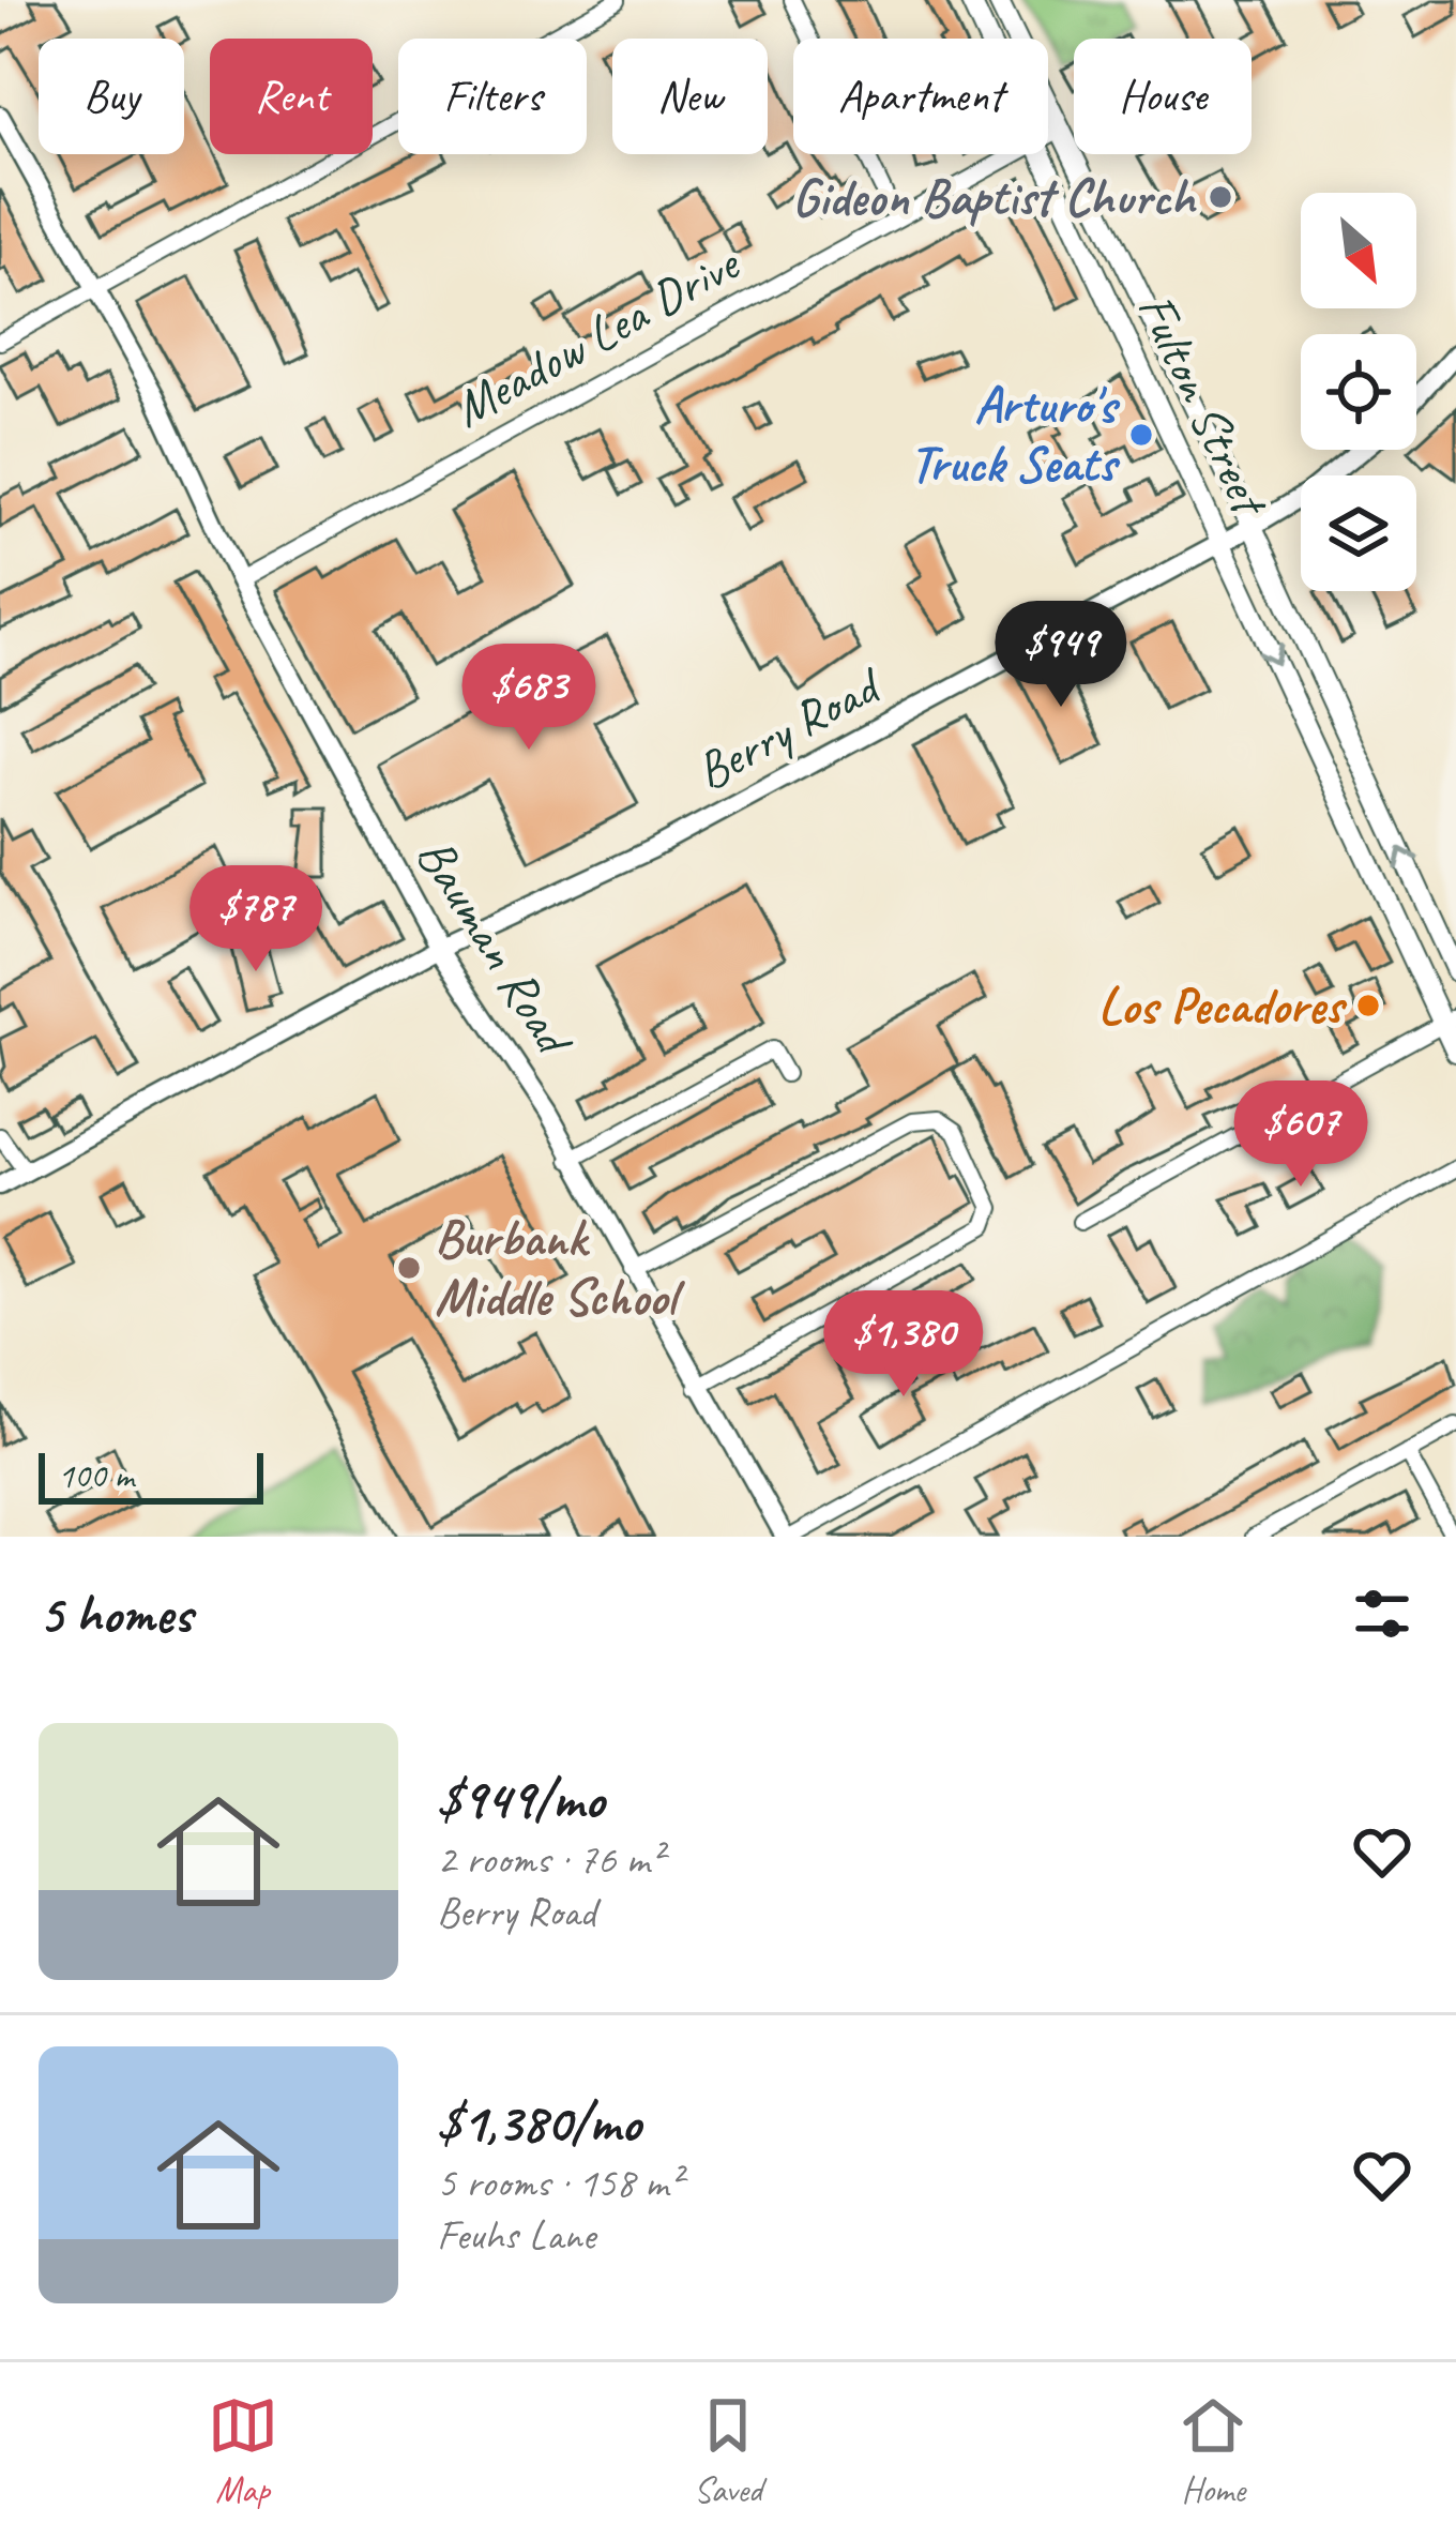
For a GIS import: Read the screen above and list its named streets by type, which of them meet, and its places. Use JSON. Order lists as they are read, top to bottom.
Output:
{
  "streets": {
    "main road": ["Fulton Street"],
    "street": ["Meadow Lea Drive", "Berry Road", "Bauman Road"]
  },
  "crossings": [
    ["Meadow Lea Drive", "Fulton Street"],
    ["Meadow Lea Drive", "Bauman Road"],
    ["Fulton Street", "Berry Road"],
    ["Berry Road", "Bauman Road"]
  ],
  "places": [
    "Gideon Baptist Church",
    "Arturo's Truck Seats",
    "Los Pecadores",
    "Burbank Middle School"
  ],
  "scale_bar": "100 m",
  "north": "bottom right",
  "page": {
    "chip": [
      "Buy",
      "Rent",
      "Filters",
      "New",
      "Apartment",
      "House"
    ],
    "price": [
      "$949",
      "$683",
      "$787",
      "$607",
      "$1,380"
    ],
    "scale": "100 m",
    "heading": "5 homes",
    "list": [
      {
        "name": "$949/mo",
        "note": "2 rooms · 76 m² · Berry Road"
      },
      {
        "name": "$1,380/mo",
        "note": "5 rooms · 158 m² · Feuhs Lane"
      }
    ],
    "tabs": ["Map", "Saved", "Home"]
  }
}
